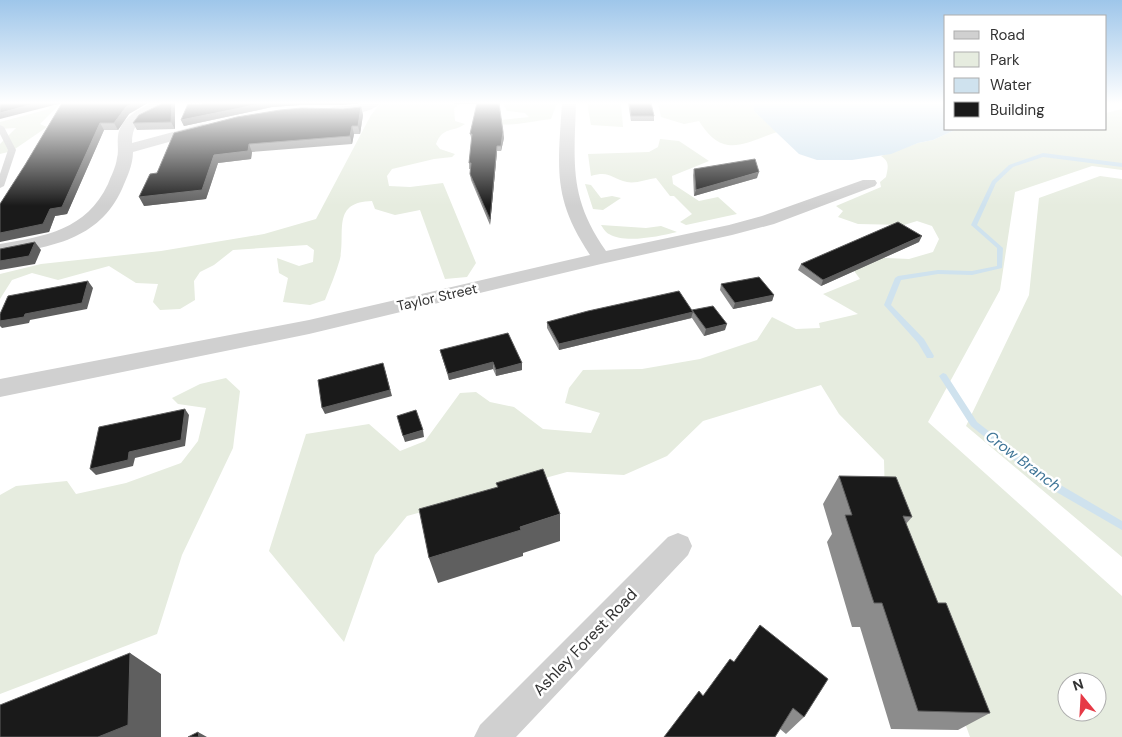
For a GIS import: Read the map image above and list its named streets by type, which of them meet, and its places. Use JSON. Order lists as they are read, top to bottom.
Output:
{
  "streets": {
    "street": ["Taylor Street", "Ashley Forest Road"]
  },
  "water": ["Crow Branch"],
  "legend": [
    "Road",
    "Park",
    "Water",
    "Building"
  ],
  "north": "top"
}
